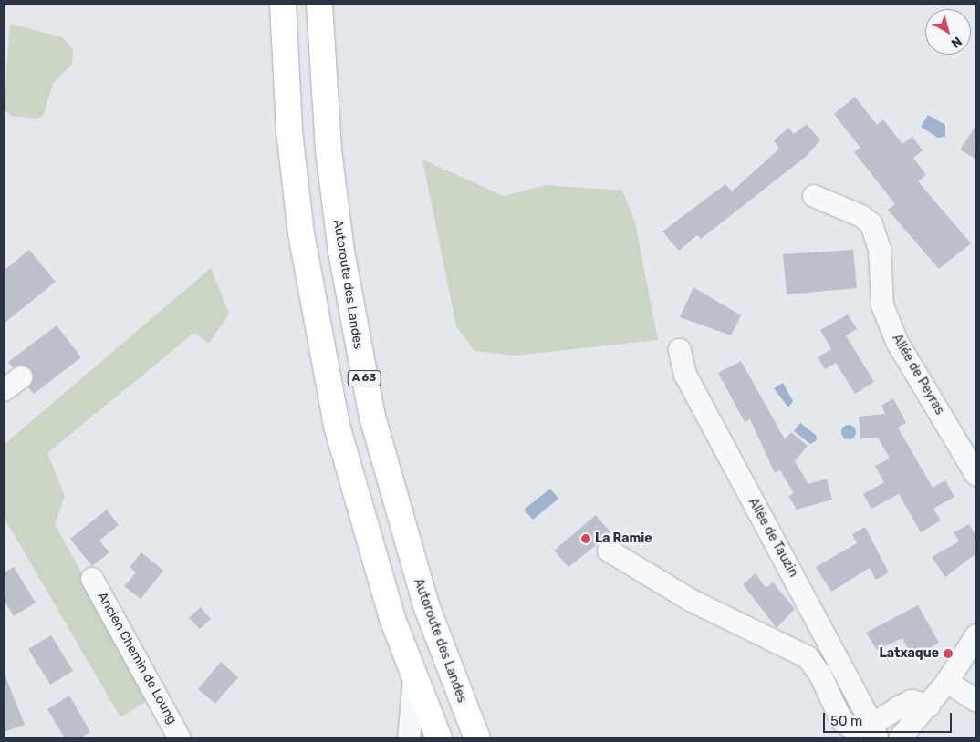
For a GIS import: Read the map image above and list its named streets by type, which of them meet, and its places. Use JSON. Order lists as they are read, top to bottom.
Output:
{
  "streets": {
    "highway": ["Autoroute des Landes", "A 63"],
    "street": ["Allée de Peyras", "Allée de Tauzin", "Ancien Chemin de Loung"]
  },
  "places": ["La Ramie", "Latxaque"],
  "scale_bar": "50 m",
  "north": "bottom right"
}
